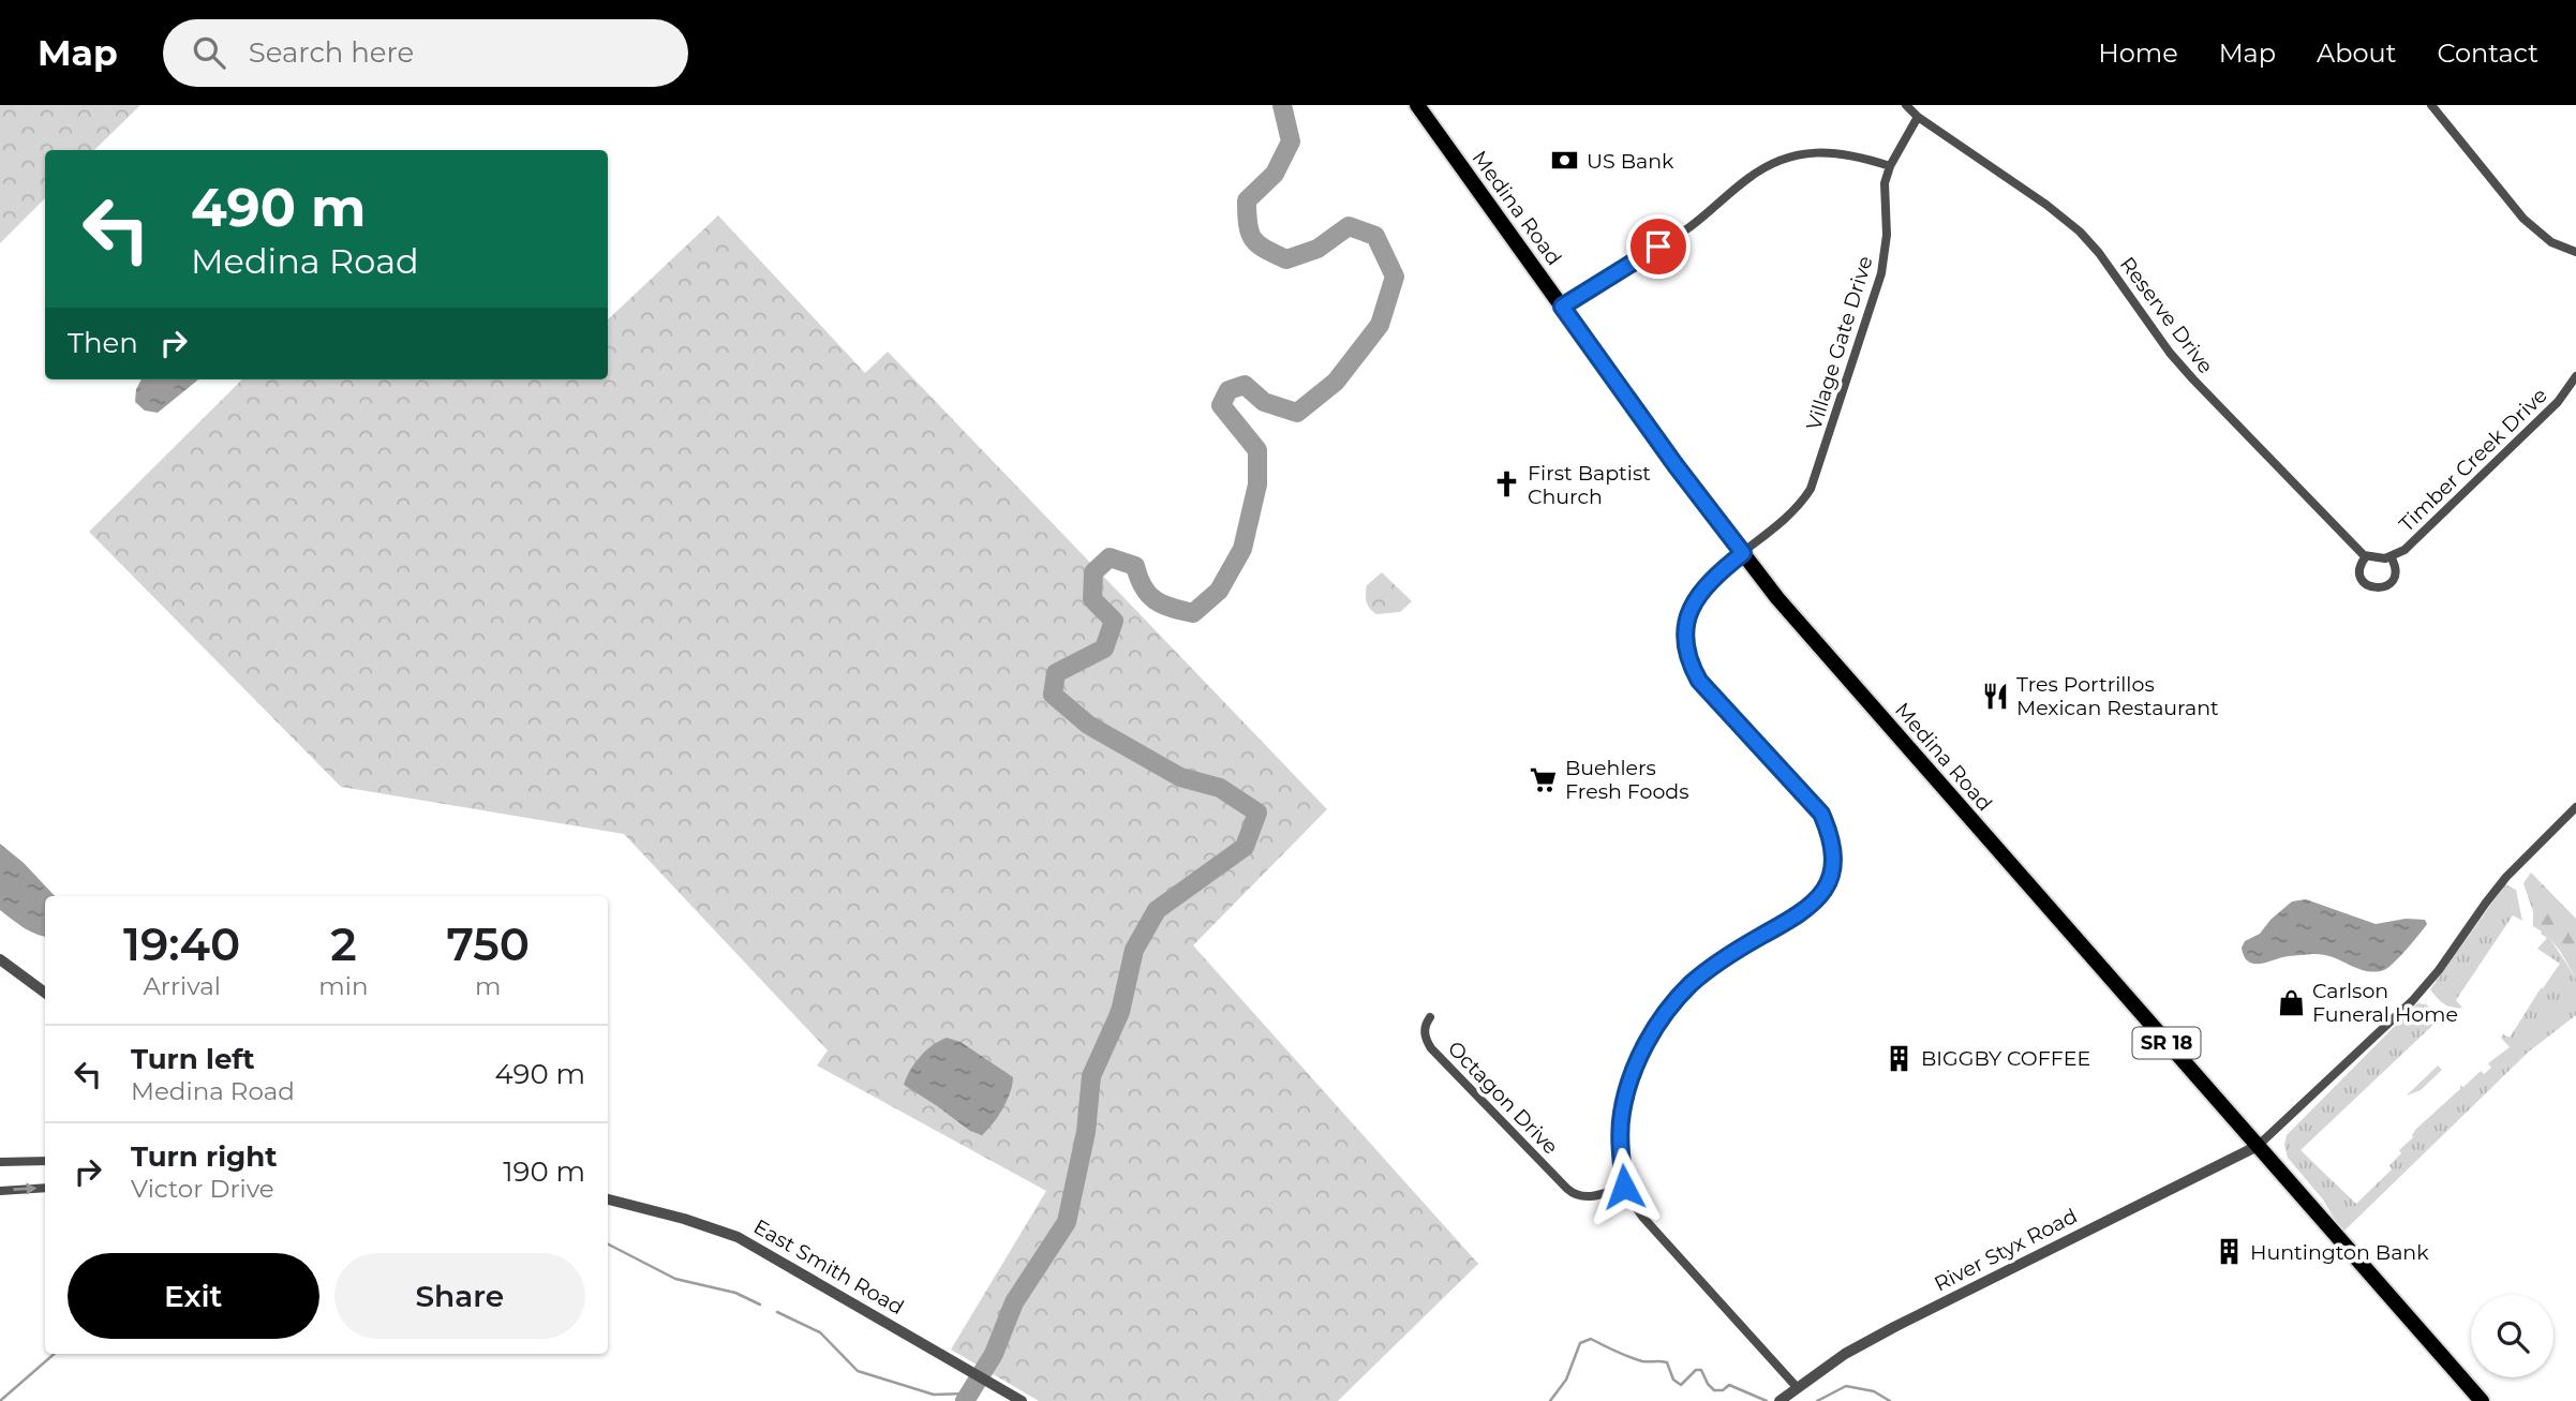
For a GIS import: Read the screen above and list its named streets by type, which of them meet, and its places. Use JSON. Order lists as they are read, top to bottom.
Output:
{
  "streets": {
    "highway": ["Medina Road", "SR 18"],
    "street": [
      "Reserve Drive",
      "Village Gate Drive",
      "Timber Creek Drive",
      "Octagon Drive",
      "River Styx Road",
      "East Smith Road"
    ]
  },
  "crossings": [
    ["Medina Road", "Village Gate Drive"],
    ["Medina Road", "River Styx Road"],
    ["Reserve Drive", "Village Gate Drive"],
    ["Reserve Drive", "Timber Creek Drive"],
    ["Village Gate Drive", "Octagon Drive"]
  ],
  "places": {
    "bank": ["US Bank"],
    "church": ["First Baptist Church"],
    "restaurant": ["Tres Portrillos Mexican Restaurant"],
    "supermarket": ["Buehlers Fresh Foods"],
    "shop": ["Carlson Funeral Home"],
    "building": ["BIGGBY COFFEE", "Huntington Bank"]
  },
  "page": {
    "header": "Map",
    "search": "Search here",
    "nav": [
      "Home",
      "Map",
      "About",
      "Contact"
    ],
    "turn": ["490 m", "Medina Road"],
    "then": "Then",
    "eta": [
      "19:40",
      "Arrival",
      "2",
      "min",
      "750",
      "m"
    ],
    "list": [
      {
        "name": "Turn left",
        "note": "Medina Road",
        "value": "490 m"
      },
      {
        "name": "Turn right",
        "note": "Victor Drive",
        "value": "190 m"
      }
    ],
    "buttons": ["Exit", "Share"]
  }
}
